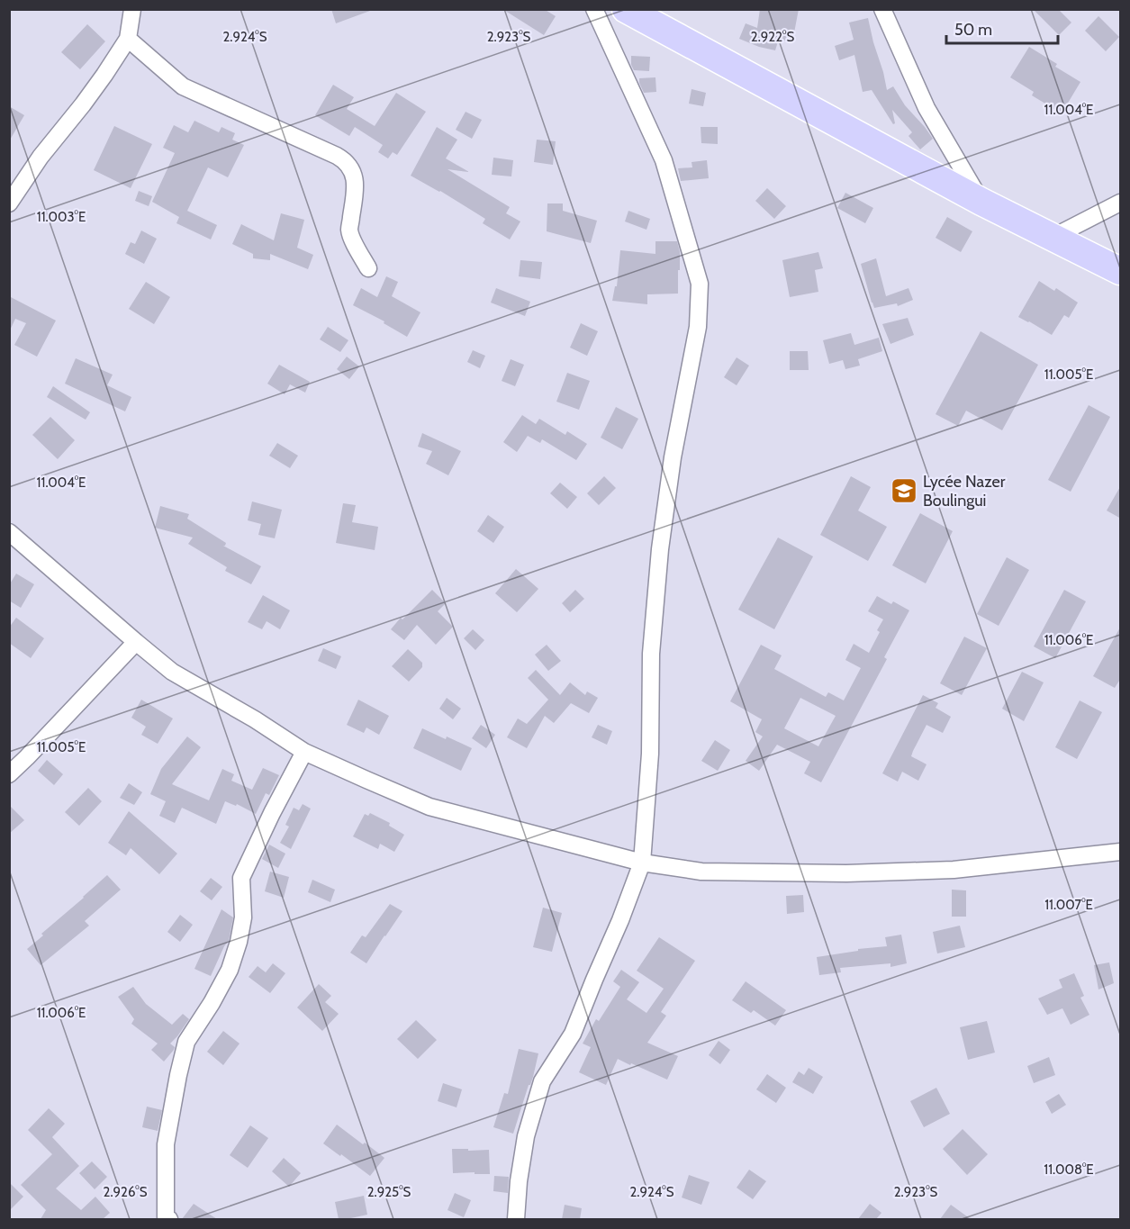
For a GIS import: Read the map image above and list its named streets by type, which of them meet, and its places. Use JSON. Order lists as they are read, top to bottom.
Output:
{
  "places": {
    "school or university": ["Lycée Nazer Boulingui"]
  },
  "scale_bar": "50 m",
  "coordinates": [
    "2.924°S",
    "2.923°S",
    "2.922°S",
    "11.004°E",
    "11.003°E",
    "11.005°E",
    "11.006°E",
    "11.007°E",
    "11.008°E",
    "2.926°S",
    "2.925°S"
  ]
}
